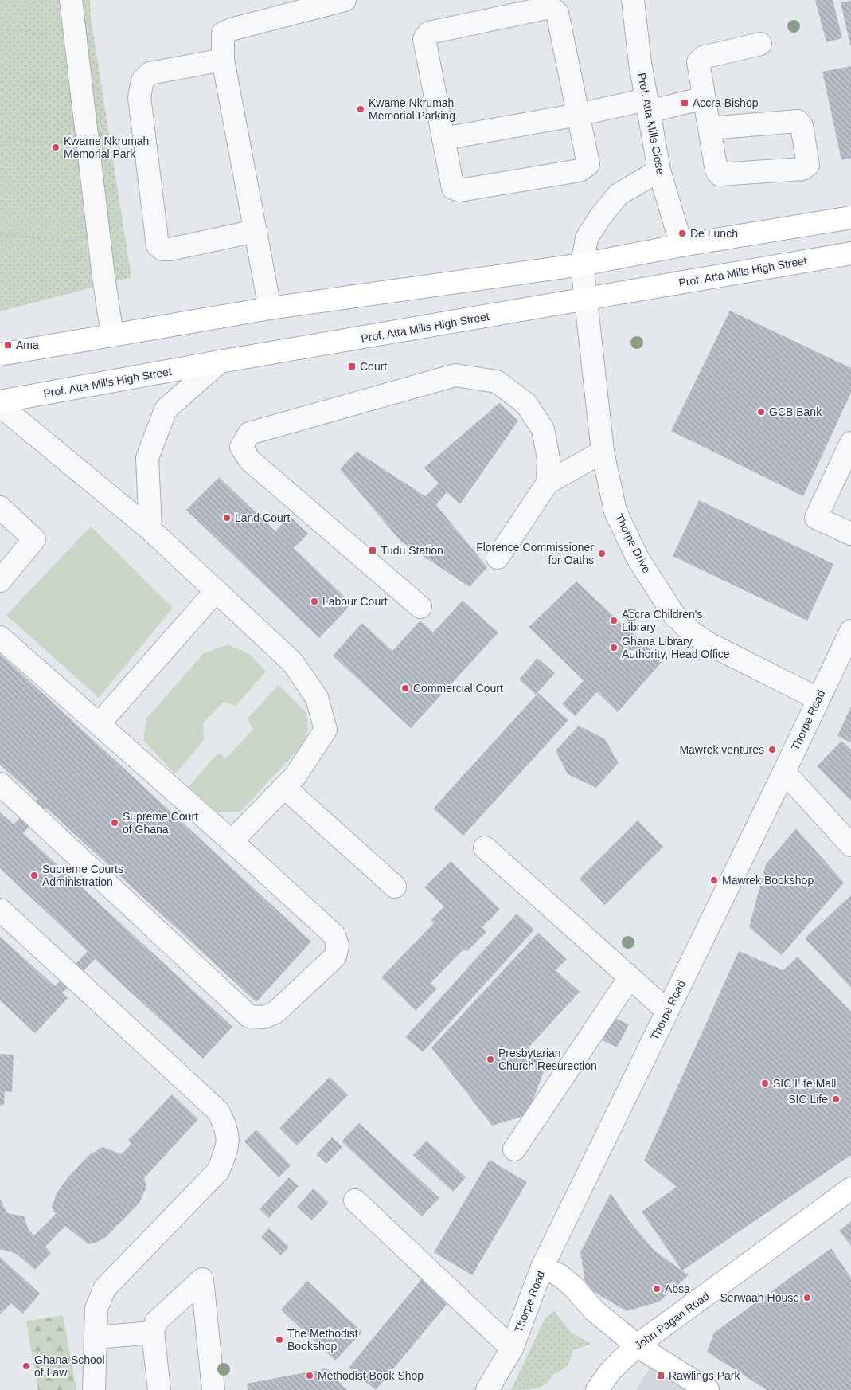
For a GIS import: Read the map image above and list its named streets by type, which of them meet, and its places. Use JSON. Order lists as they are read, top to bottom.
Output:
{
  "streets": {
    "main road": ["Prof. Atta Mills High Street", "John Pagan Road"],
    "street": ["Prof. Atta Mills Close", "Thorpe Drive", "Thorpe Road"]
  },
  "crossings": [
    ["Prof. Atta Mills Close", "Thorpe Drive"],
    ["Prof. Atta Mills High Street", "Thorpe Drive"],
    ["Thorpe Drive", "Thorpe Road"]
  ],
  "places": {
    "transit": [
      "Accra Bishop",
      "Ama",
      "Court",
      "Tudu Station",
      "Rawlings Park"
    ],
    "other": [
      "Kwame Nkrumah Memorial Parking",
      "Kwame Nkrumah Memorial Park",
      "De Lunch",
      "GCB Bank",
      "Land Court",
      "Florence Commissioner for Oaths",
      "Labour Court",
      "Accra Children's Library",
      "Ghana Library Authority, Head Office",
      "Commercial Court",
      "Mawrek ventures",
      "Supreme Court of Ghana",
      "Supreme Courts Administration",
      "Mawrek Bookshop",
      "Presbytarian Church Resurection",
      "SIC Life Mall",
      "SIC Life",
      "Absa",
      "Serwaah House",
      "The Methodist Bookshop",
      "Ghana School of Law",
      "Methodist Book Shop"
    ]
  }
}
